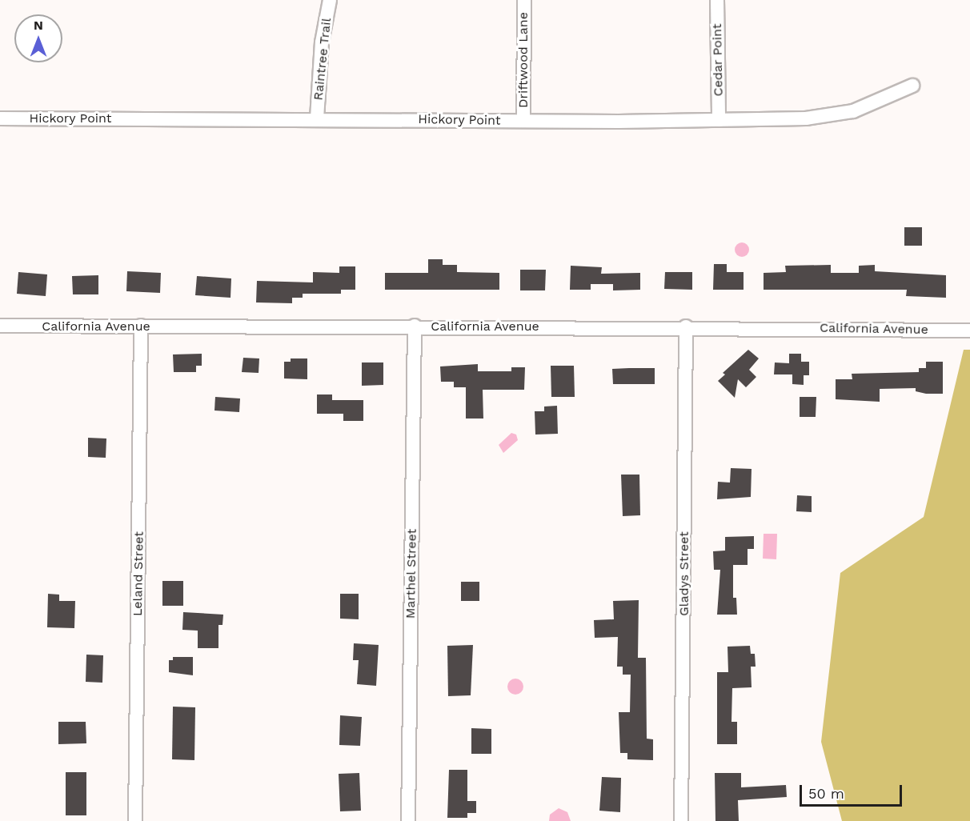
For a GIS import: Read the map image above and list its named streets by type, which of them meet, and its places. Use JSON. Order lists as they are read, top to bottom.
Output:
{
  "streets": {
    "street": [
      "Raintree Trail",
      "Driftwood Lane",
      "Cedar Point",
      "Hickory Point",
      "California Avenue",
      "Leland Street",
      "Marthel Street",
      "Gladys Street"
    ]
  },
  "crossings": [
    ["Raintree Trail", "Hickory Point"],
    ["Driftwood Lane", "Hickory Point"],
    ["Cedar Point", "Hickory Point"],
    ["California Avenue", "Leland Street"],
    ["California Avenue", "Marthel Street"],
    ["California Avenue", "Gladys Street"]
  ],
  "scale_bar": "50 m",
  "north": "top"
}
